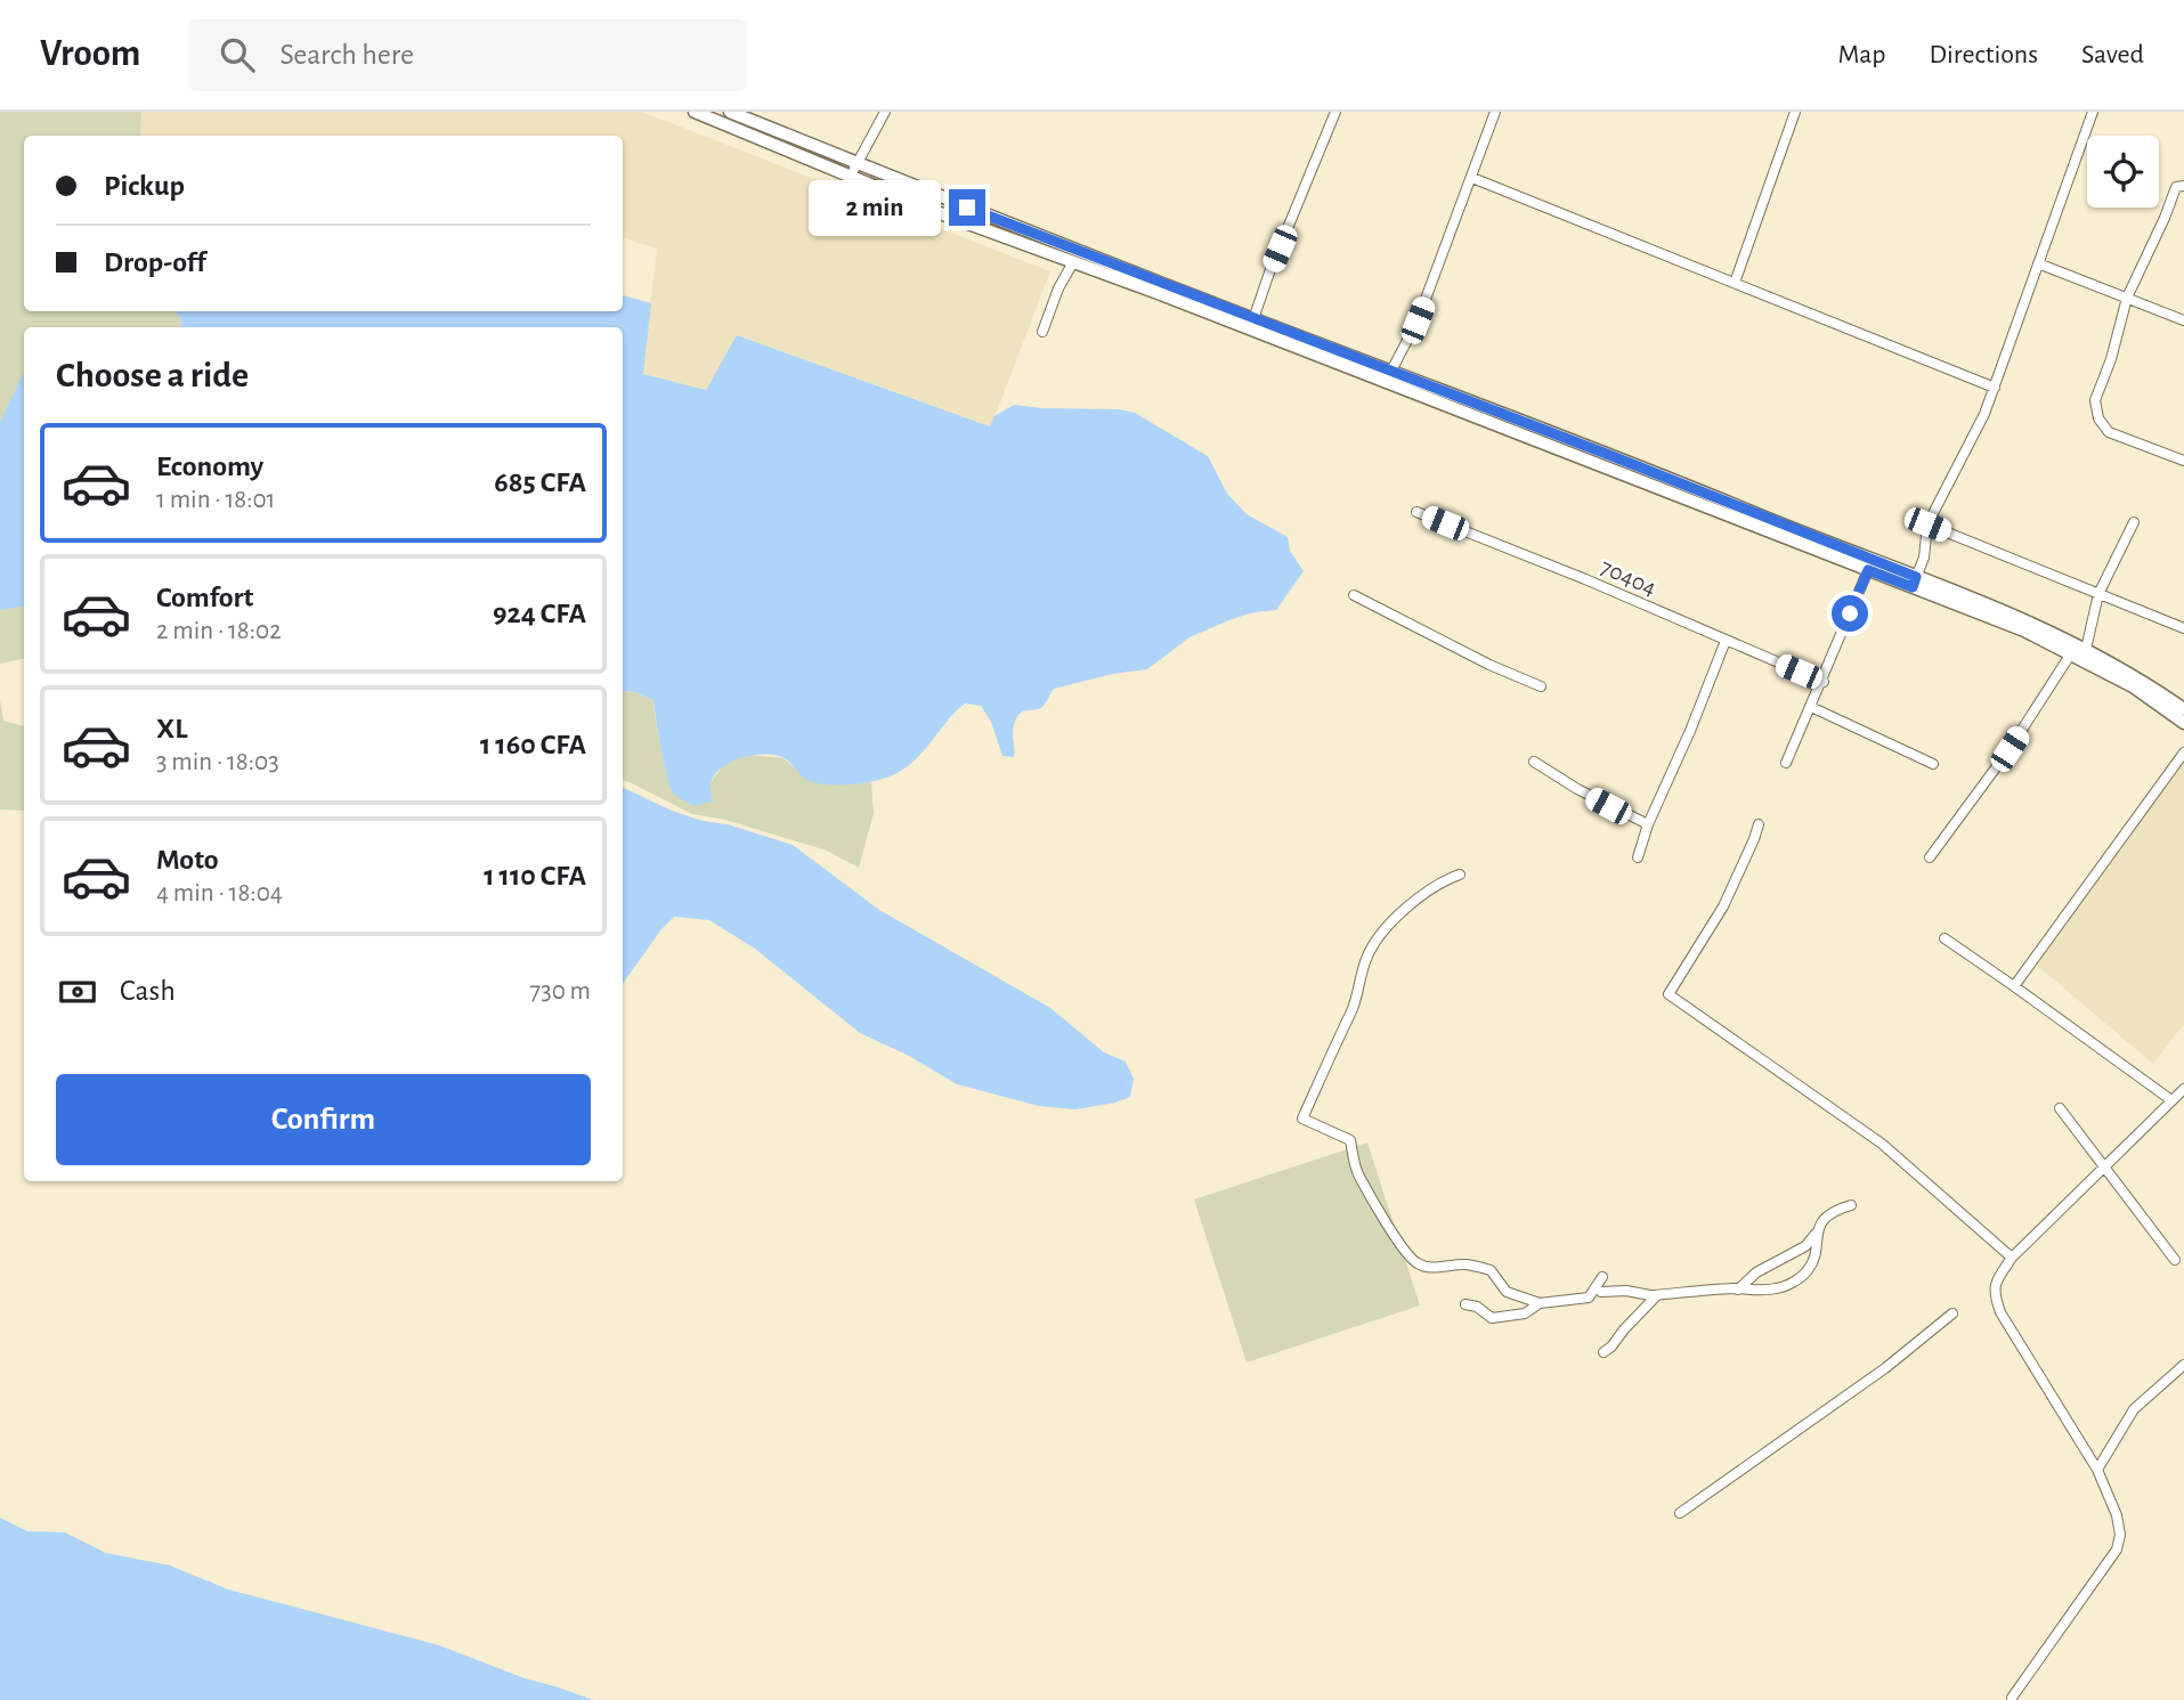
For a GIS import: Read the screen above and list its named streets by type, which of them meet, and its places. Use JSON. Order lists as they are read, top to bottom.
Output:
{
  "streets": {
    "street": ["70404"]
  },
  "page": {
    "header": "Vroom",
    "search": "Search here",
    "nav": ["Map", "Directions", "Saved"],
    "banner": ["Pickup", "Drop-off"],
    "bubble": "2 min",
    "heading": "Choose a ride",
    "list": [
      {
        "name": "Economy",
        "note": "1 min · 18:01",
        "value": "685 CFA"
      },
      {
        "name": "Comfort",
        "note": "2 min · 18:02",
        "value": "924 CFA"
      },
      {
        "name": "XL",
        "note": "3 min · 18:03",
        "value": "1 160 CFA"
      },
      {
        "name": "Moto",
        "note": "4 min · 18:04",
        "value": "1 110 CFA"
      }
    ],
    "pay": ["Cash", "730 m"],
    "buttons": "Confirm"
  }
}
